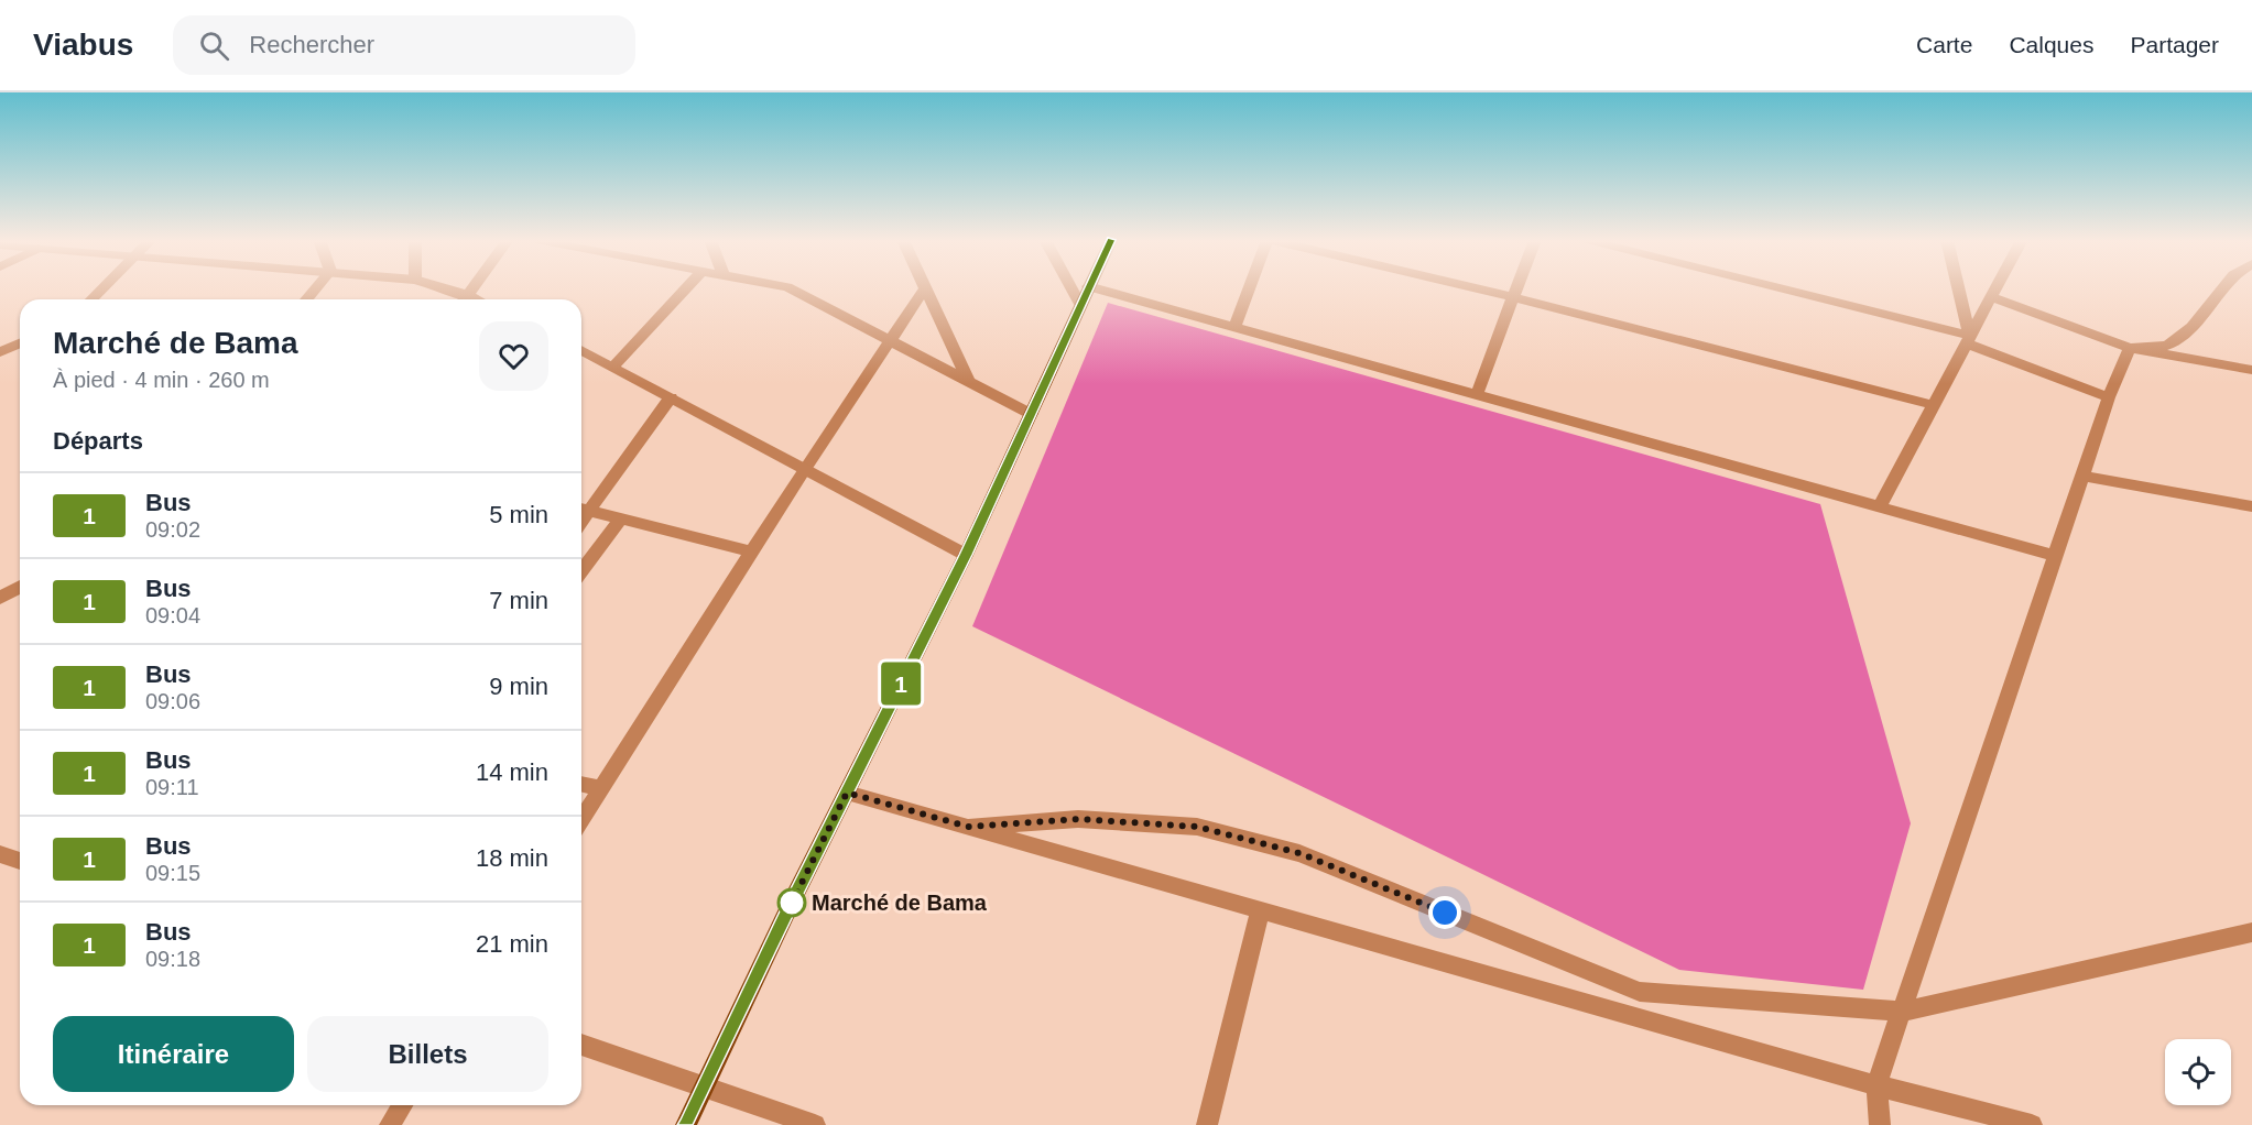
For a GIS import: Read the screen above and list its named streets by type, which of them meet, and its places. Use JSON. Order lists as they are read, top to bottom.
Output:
{
  "places": ["Marché de Bama"],
  "lines": ["bus line 1"],
  "page": {
    "header": "Viabus",
    "search": "Rechercher",
    "nav": ["Carte", "Calques", "Partager"],
    "on_map": "1",
    "heading": [
      ["Marché de Bama", "À pied · 4 min · 260 m"],
      "Départs"
    ],
    "list": [
      {
        "mark": "1",
        "name": "Bus",
        "note": "09:02",
        "value": "5 min"
      },
      {
        "mark": "1",
        "name": "Bus",
        "note": "09:04",
        "value": "7 min"
      },
      {
        "mark": "1",
        "name": "Bus",
        "note": "09:06",
        "value": "9 min"
      },
      {
        "mark": "1",
        "name": "Bus",
        "note": "09:11",
        "value": "14 min"
      },
      {
        "mark": "1",
        "name": "Bus",
        "note": "09:15",
        "value": "18 min"
      },
      {
        "mark": "1",
        "name": "Bus",
        "note": "09:18",
        "value": "21 min"
      }
    ],
    "buttons": ["Itinéraire", "Billets"]
  }
}
